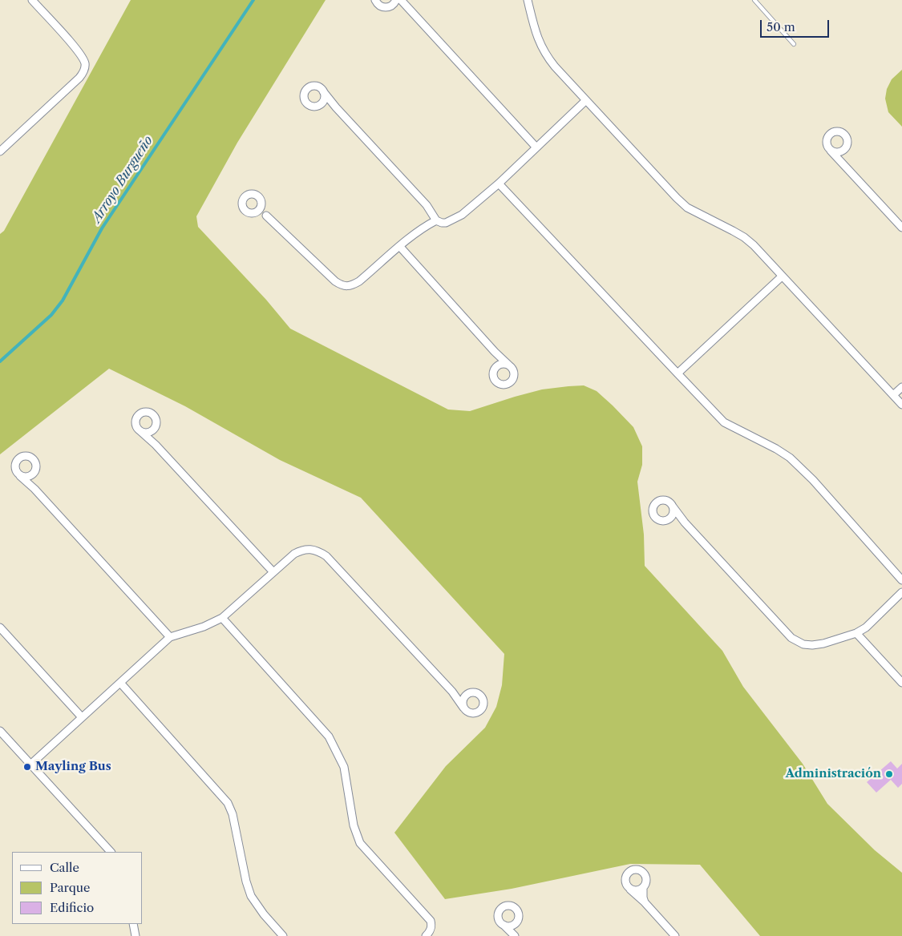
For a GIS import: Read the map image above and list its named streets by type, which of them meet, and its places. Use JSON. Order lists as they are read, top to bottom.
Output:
{
  "water": ["Arroyo Burgueño"],
  "places": ["Mayling Bus", "Administración"],
  "legend": ["Calle", "Parque", "Edificio"],
  "scale_bar": "50 m"
}
